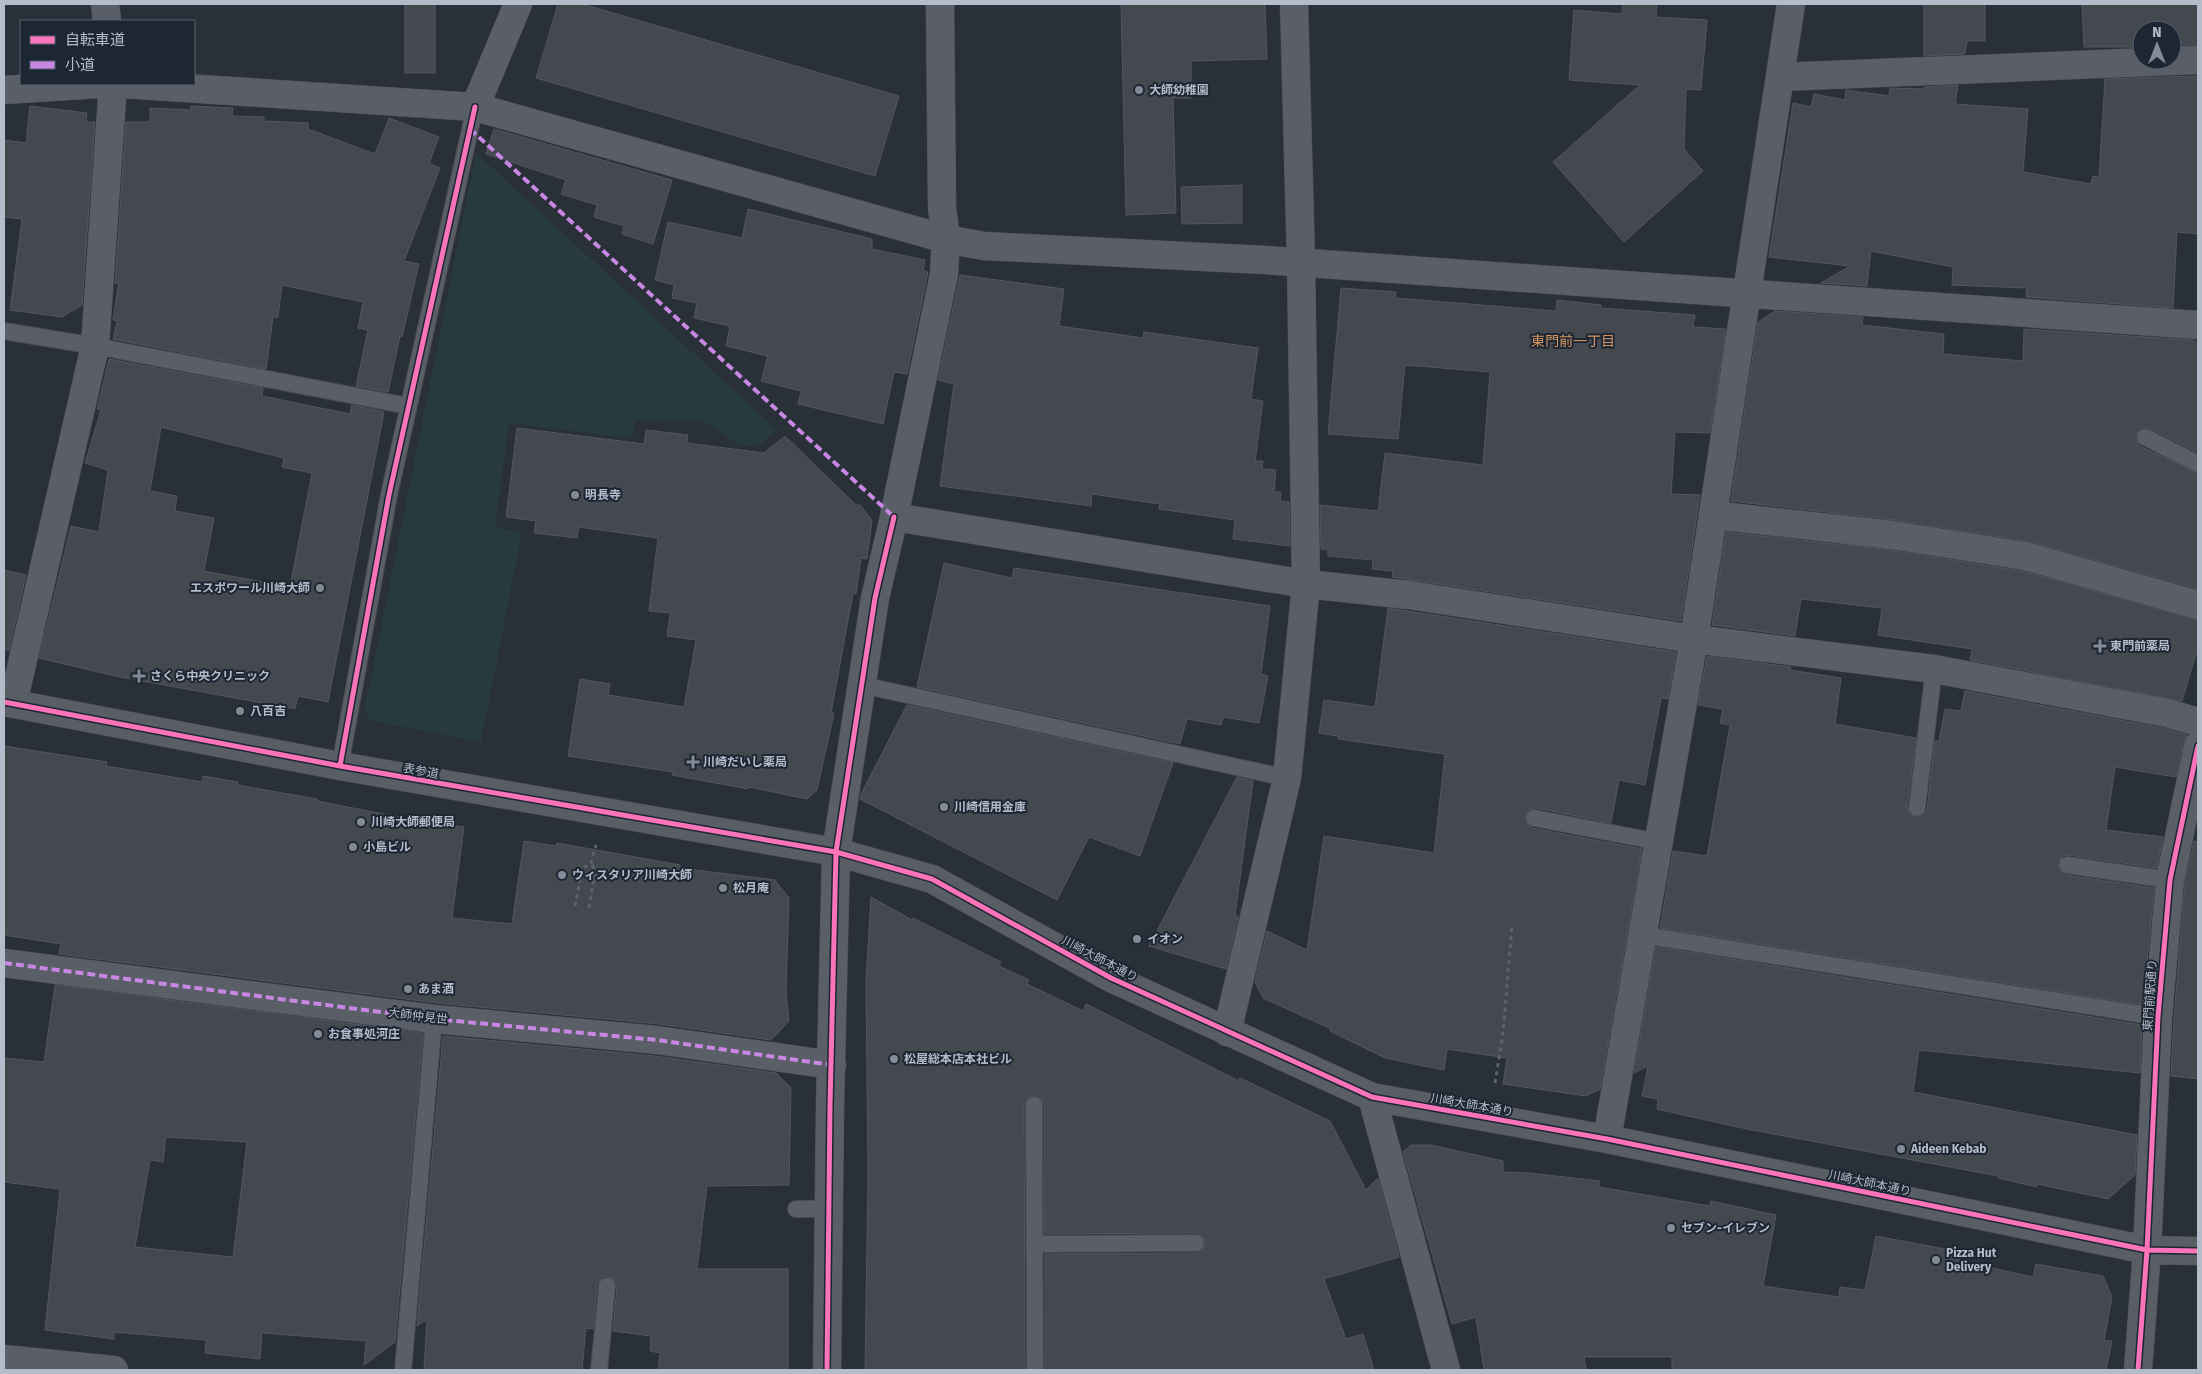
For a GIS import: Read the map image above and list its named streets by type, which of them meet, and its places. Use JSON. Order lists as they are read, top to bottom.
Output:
{
  "streets": {
    "street": [
      "表参道",
      "川崎大師本通り",
      "東門前駅通り",
      "大師仲見世"
    ]
  },
  "crossings": [
    ["表参道", "川崎大師本通り"],
    ["川崎大師本通り", "東門前駅通り"]
  ],
  "districts": ["東門前一丁目"],
  "places": {
    "other": [
      "大師幼稚園",
      "明長寺",
      "エスポワール川崎大師",
      "八百吉",
      "川崎信用金庫",
      "川崎大師郵便局",
      "小島ビル",
      "ウィスタリア川崎大師",
      "松月庵",
      "イオン",
      "あま酒",
      "お食事処河庄",
      "松屋総本店本社ビル",
      "Aideen Kebab",
      "セブン-イレブン",
      "Pizza Hut Delivery"
    ],
    "health": ["東門前薬局", "さくら中央クリニック", "川崎だいし薬局"]
  },
  "legend": ["自転車道", "小道"],
  "north": "top"
}
